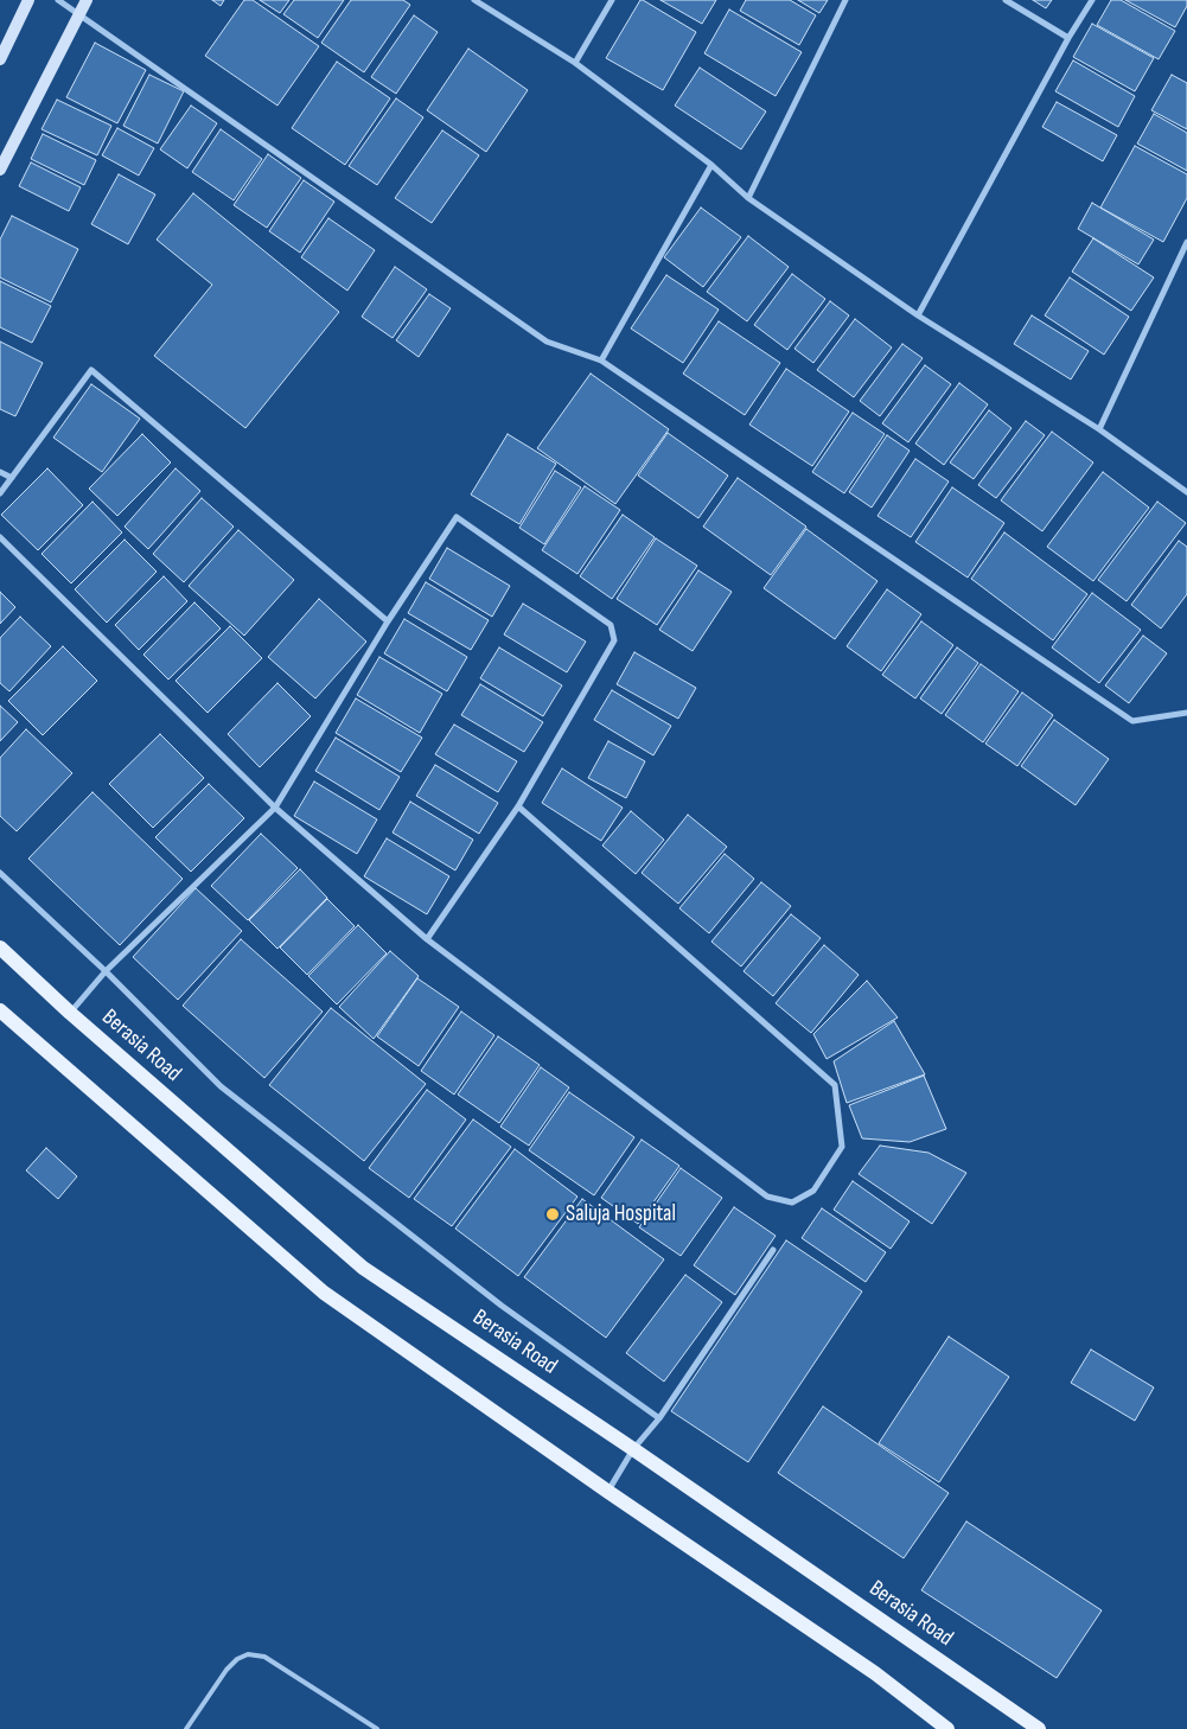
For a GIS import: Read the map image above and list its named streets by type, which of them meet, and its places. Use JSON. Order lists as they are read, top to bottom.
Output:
{
  "streets": {
    "main road": ["Berasia Road"]
  },
  "places": ["Saluja Hospital"]
}
